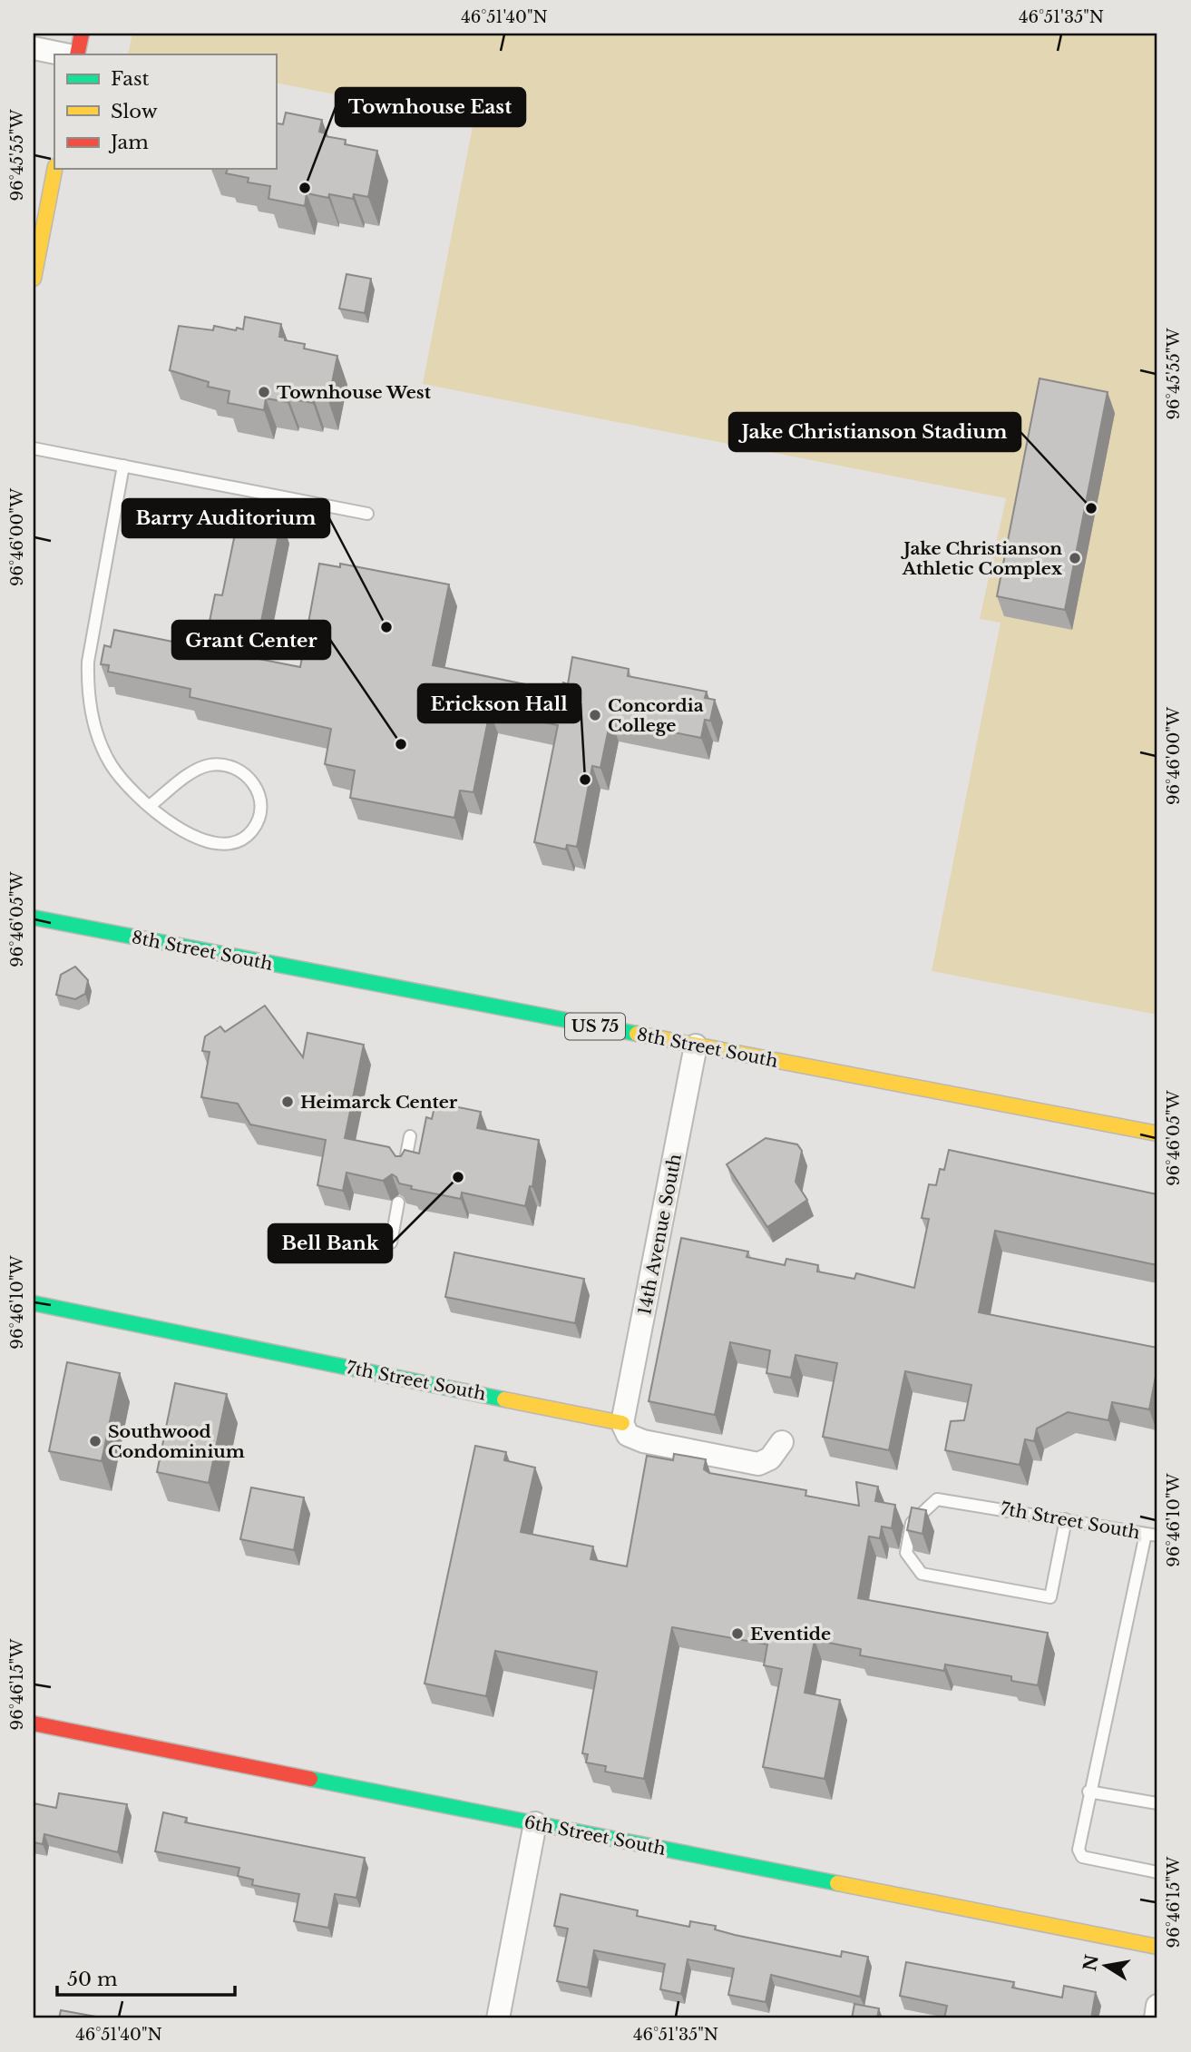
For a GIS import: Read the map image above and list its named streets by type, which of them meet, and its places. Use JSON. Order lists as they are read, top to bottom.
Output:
{
  "streets": {
    "street": [
      "8th Street South",
      "US 75",
      "14th Avenue South",
      "7th Street South",
      "6th Street South"
    ]
  },
  "crossings": [
    ["8th Street South", "14th Avenue South"],
    ["14th Avenue South", "7th Street South"]
  ],
  "places": [
    "Townhouse East",
    "Townhouse West",
    "Jake Christianson Stadium",
    "Jake Christianson Athletic Complex",
    "Barry Auditorium",
    "Concordia College",
    "Grant Center",
    "Erickson Hall",
    "Heimarck Center",
    "Bell Bank",
    "Southwood Condominium",
    "Eventide"
  ],
  "legend": ["Fast", "Slow", "Jam"],
  "scale_bar": "50 m",
  "north": "left",
  "coordinates": [
    "46°51'40\"N",
    "46°51'35\"N",
    "96°45'55\"W",
    "96°46'00\"W",
    "96°46'05\"W",
    "96°46'10\"W",
    "96°46'15\"W"
  ]
}
